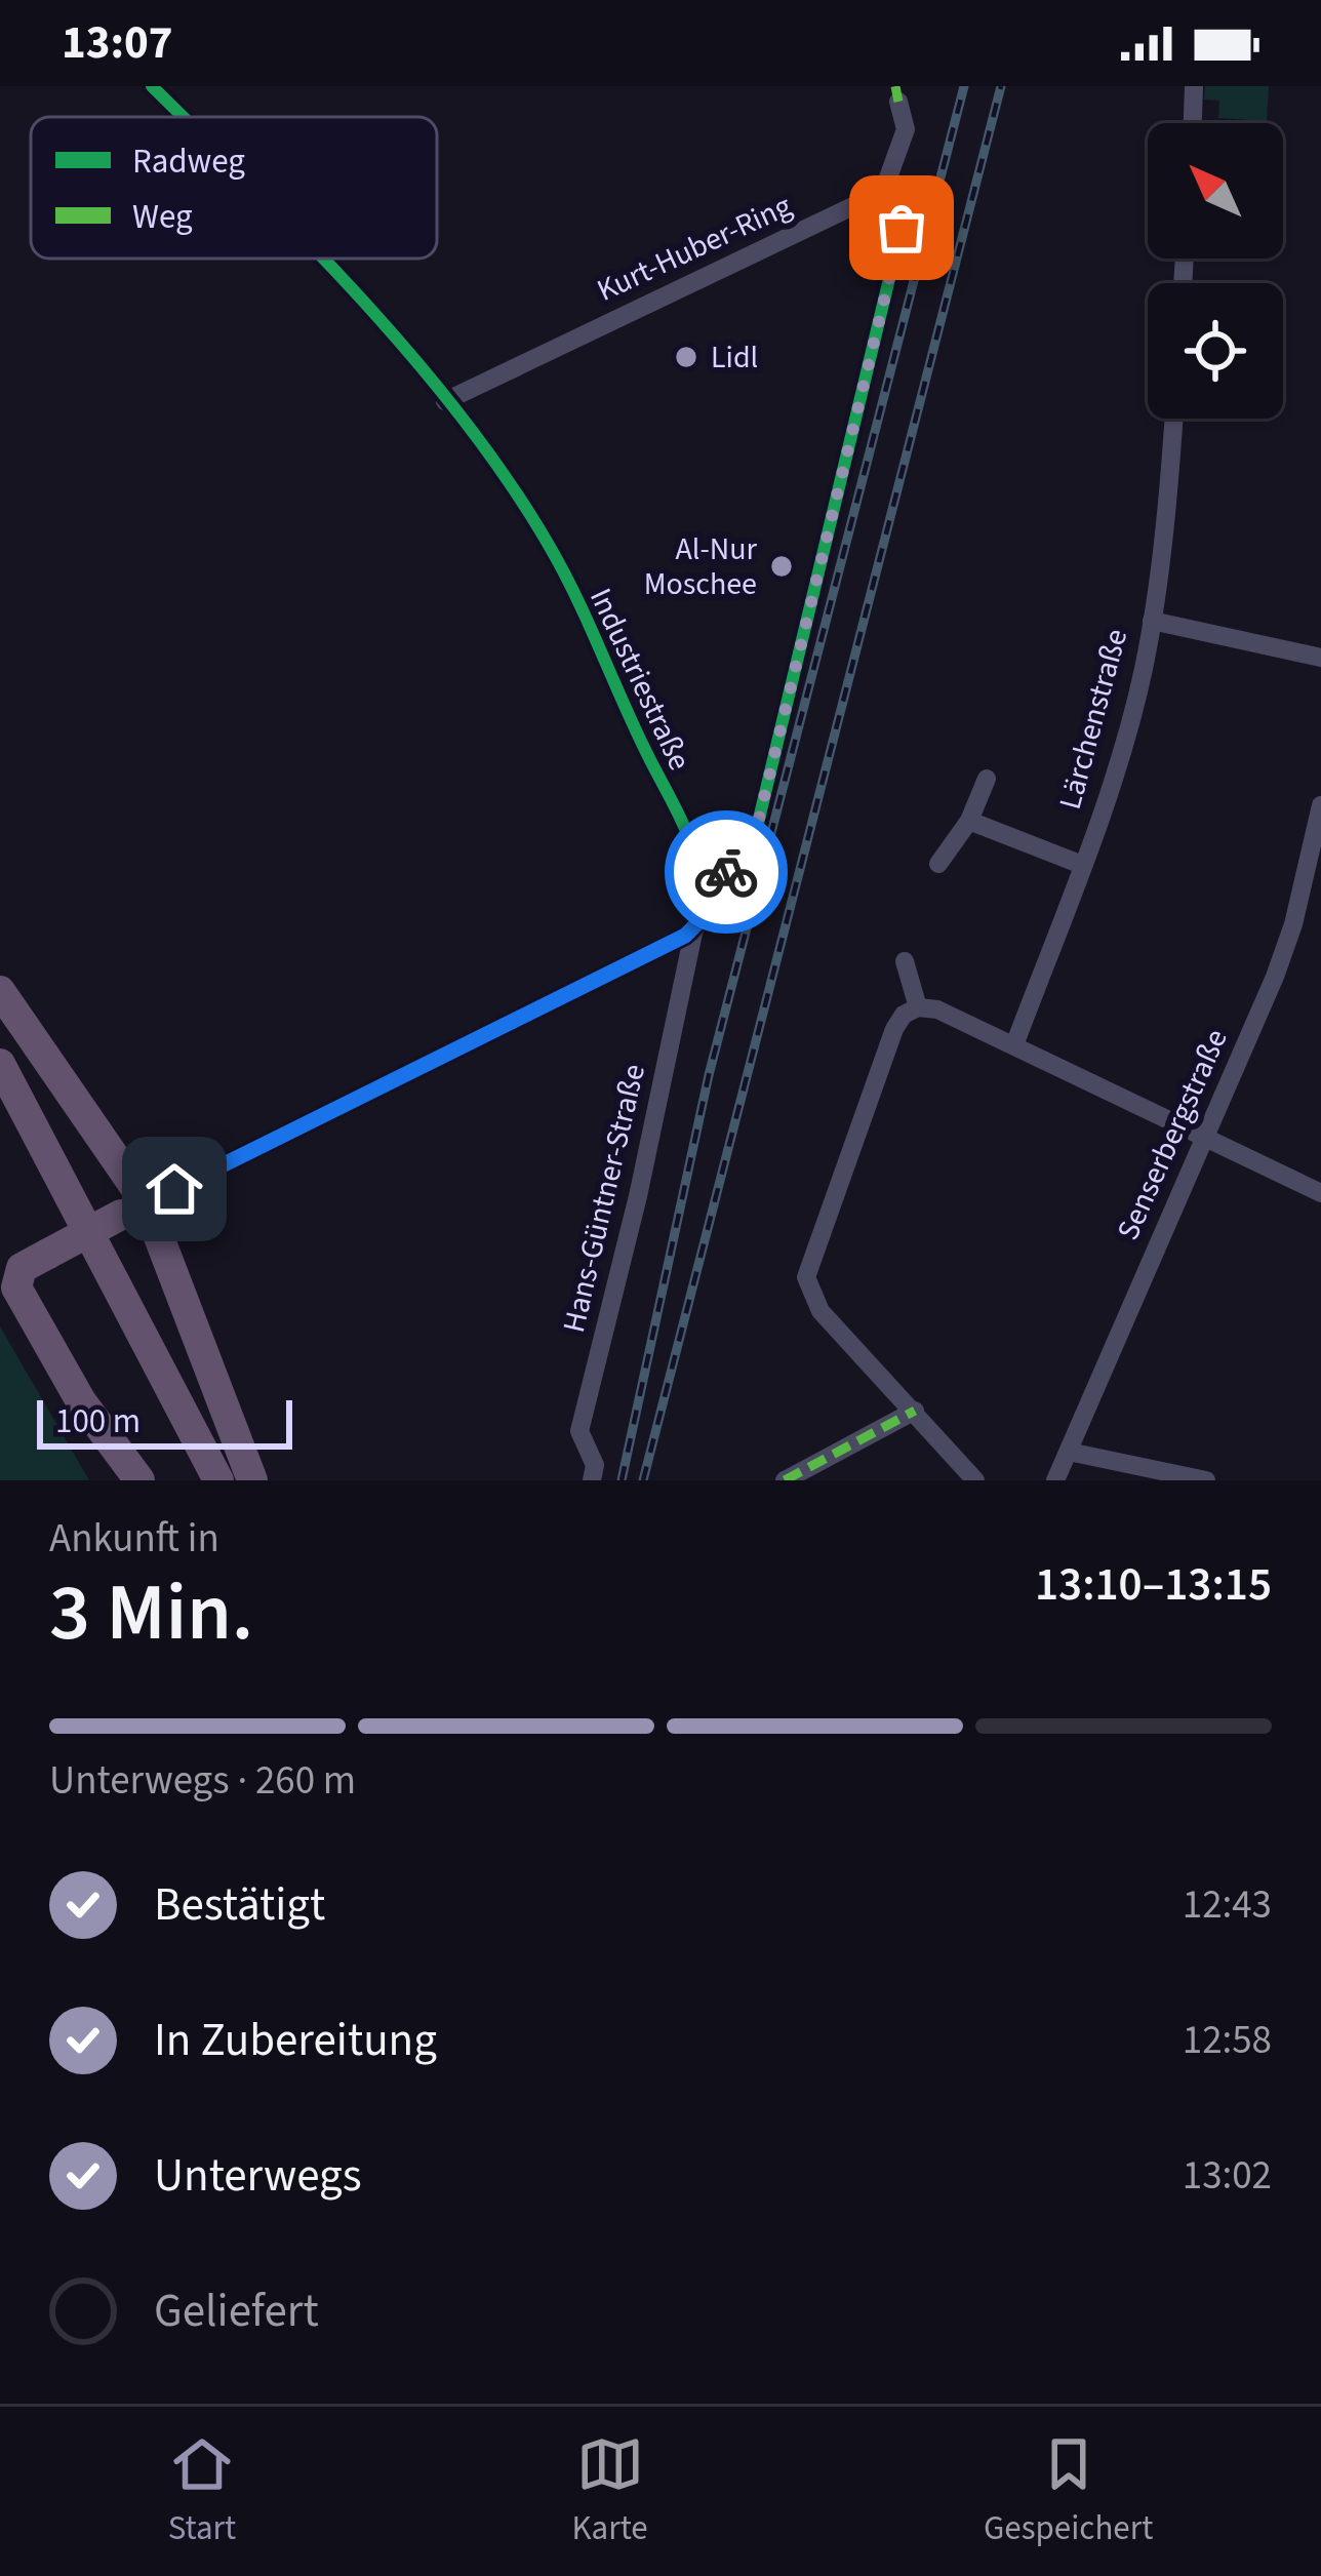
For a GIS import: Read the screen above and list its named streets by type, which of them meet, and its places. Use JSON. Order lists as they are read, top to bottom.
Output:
{
  "streets": {
    "street": [
      "Kurt-Huber-Ring",
      "Industriestraße",
      "Lärchenstraße",
      "Senserbergstraße",
      "Hans-Güntner-Straße"
    ]
  },
  "crossings": [
    ["Kurt-Huber-Ring", "Industriestraße"]
  ],
  "places": ["Lidl", "Al-Nur Moschee"],
  "legend": ["Radweg", "Weg"],
  "scale_bar": "100 m",
  "north": "top left",
  "page": {
    "status": "13:07",
    "scale": "100 m",
    "heading": ["3 Min.", "Ankunft in", "13:10–13:15"],
    "bar": "Unterwegs · 260 m",
    "list": [
      ["Bestätigt", "12:43"],
      ["In Zubereitung", "12:58"],
      ["Unterwegs", "13:02"],
      "Geliefert"
    ],
    "tabs": ["Start", "Karte", "Gespeichert"]
  }
}
